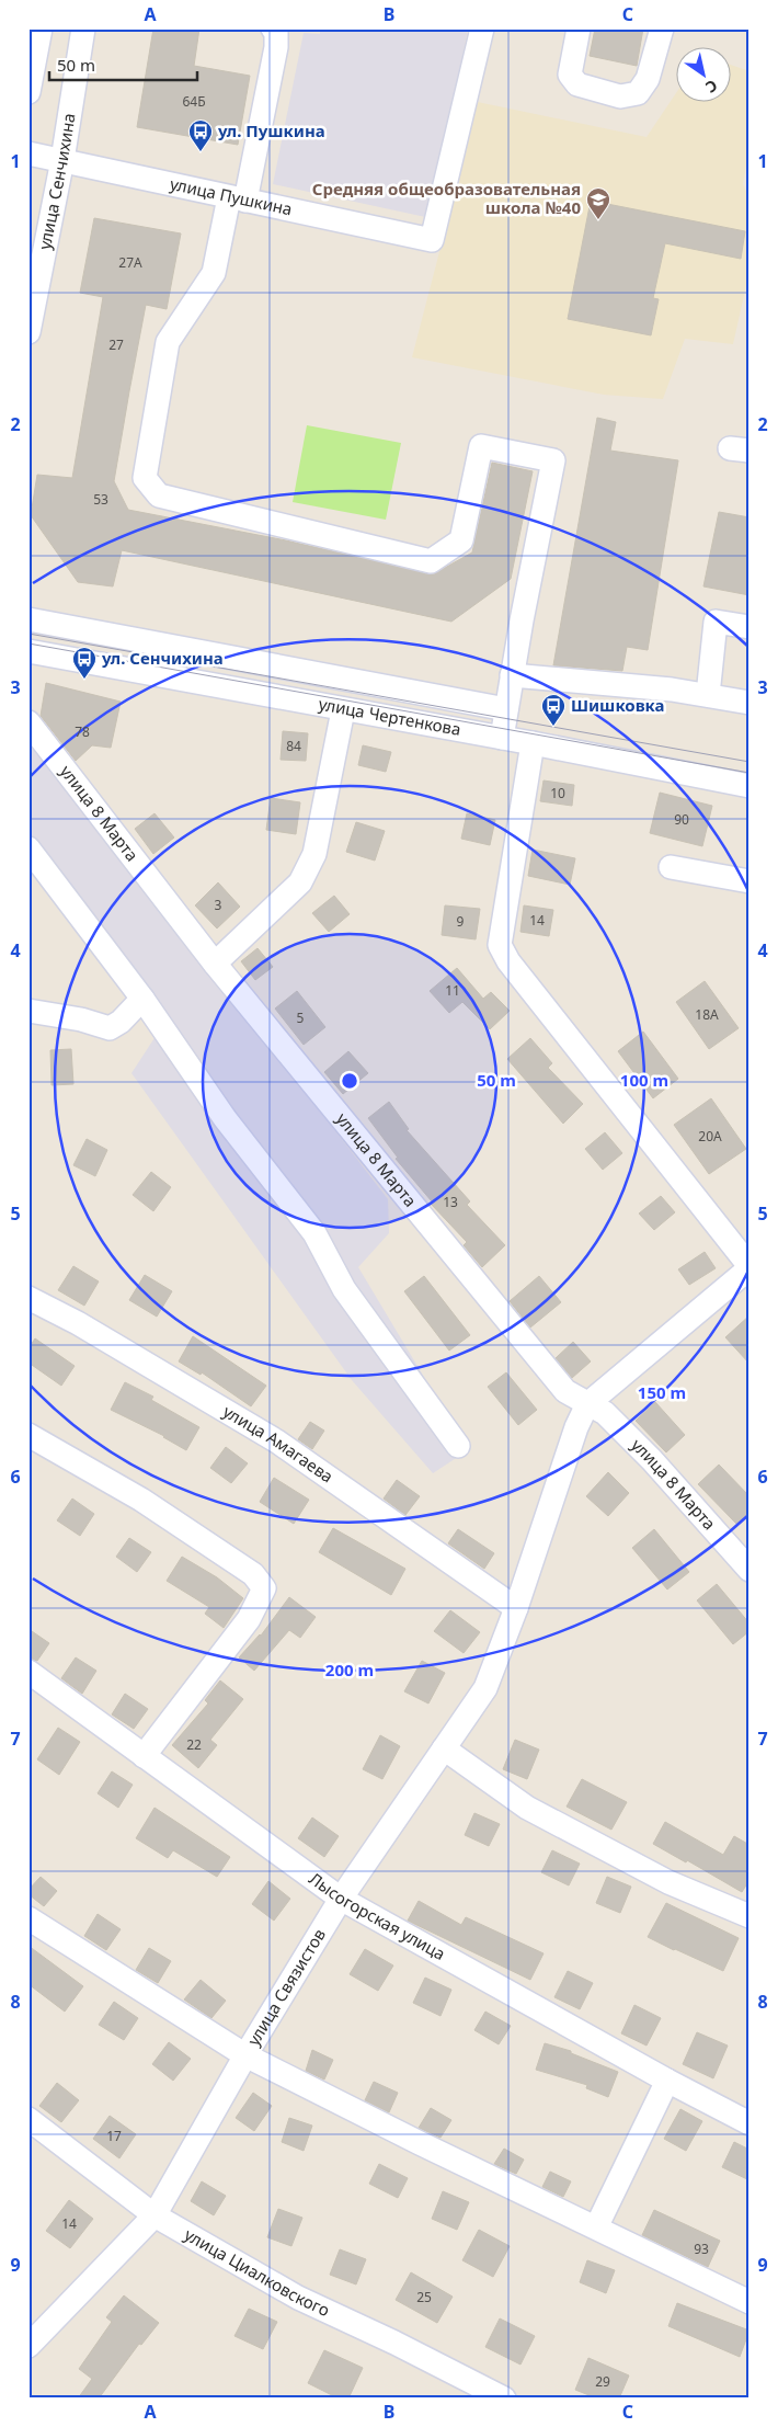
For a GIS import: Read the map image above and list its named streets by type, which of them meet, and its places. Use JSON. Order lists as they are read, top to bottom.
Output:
{
  "streets": {
    "street": [
      "улица Сенчихина",
      "улица Пушкина",
      "улица Чертенкова",
      "улица 8 Марта",
      "улица Амагаева",
      "Лысогорская улица",
      "улица Связистов",
      "улица Циалковского"
    ]
  },
  "crossings": [
    ["улица Сенчихина", "улица Пушкина"],
    ["улица 8 Марта", "улица Связистов"],
    ["улица Амагаева", "улица Связистов"],
    ["Лысогорская улица", "улица Связистов"],
    ["улица Связистов", "улица Циалковского"]
  ],
  "places": {
    "bus stop": ["ул. Пушкина", "ул. Сенчихина", "Шишковка"],
    "school or university": ["Средняя общеобразовательная школа №40"]
  },
  "house_numbers": [
    "64Б",
    "27А",
    "27",
    "53",
    "78",
    "84",
    "10",
    "90",
    "3",
    "14",
    "9",
    "11",
    "18А",
    "5",
    "20А",
    "13",
    "22",
    "17",
    "14",
    "93",
    "25",
    "29"
  ],
  "scale_bar": "50 m",
  "north": "bottom right",
  "grid": {
    "columns": ["A", "B", "C"],
    "rows": [
      "1",
      "2",
      "3",
      "4",
      "5",
      "6",
      "7",
      "8",
      "9"
    ]
  },
  "rings": [
    "50 m",
    "100 m",
    "150 m",
    "200 m"
  ]
}
